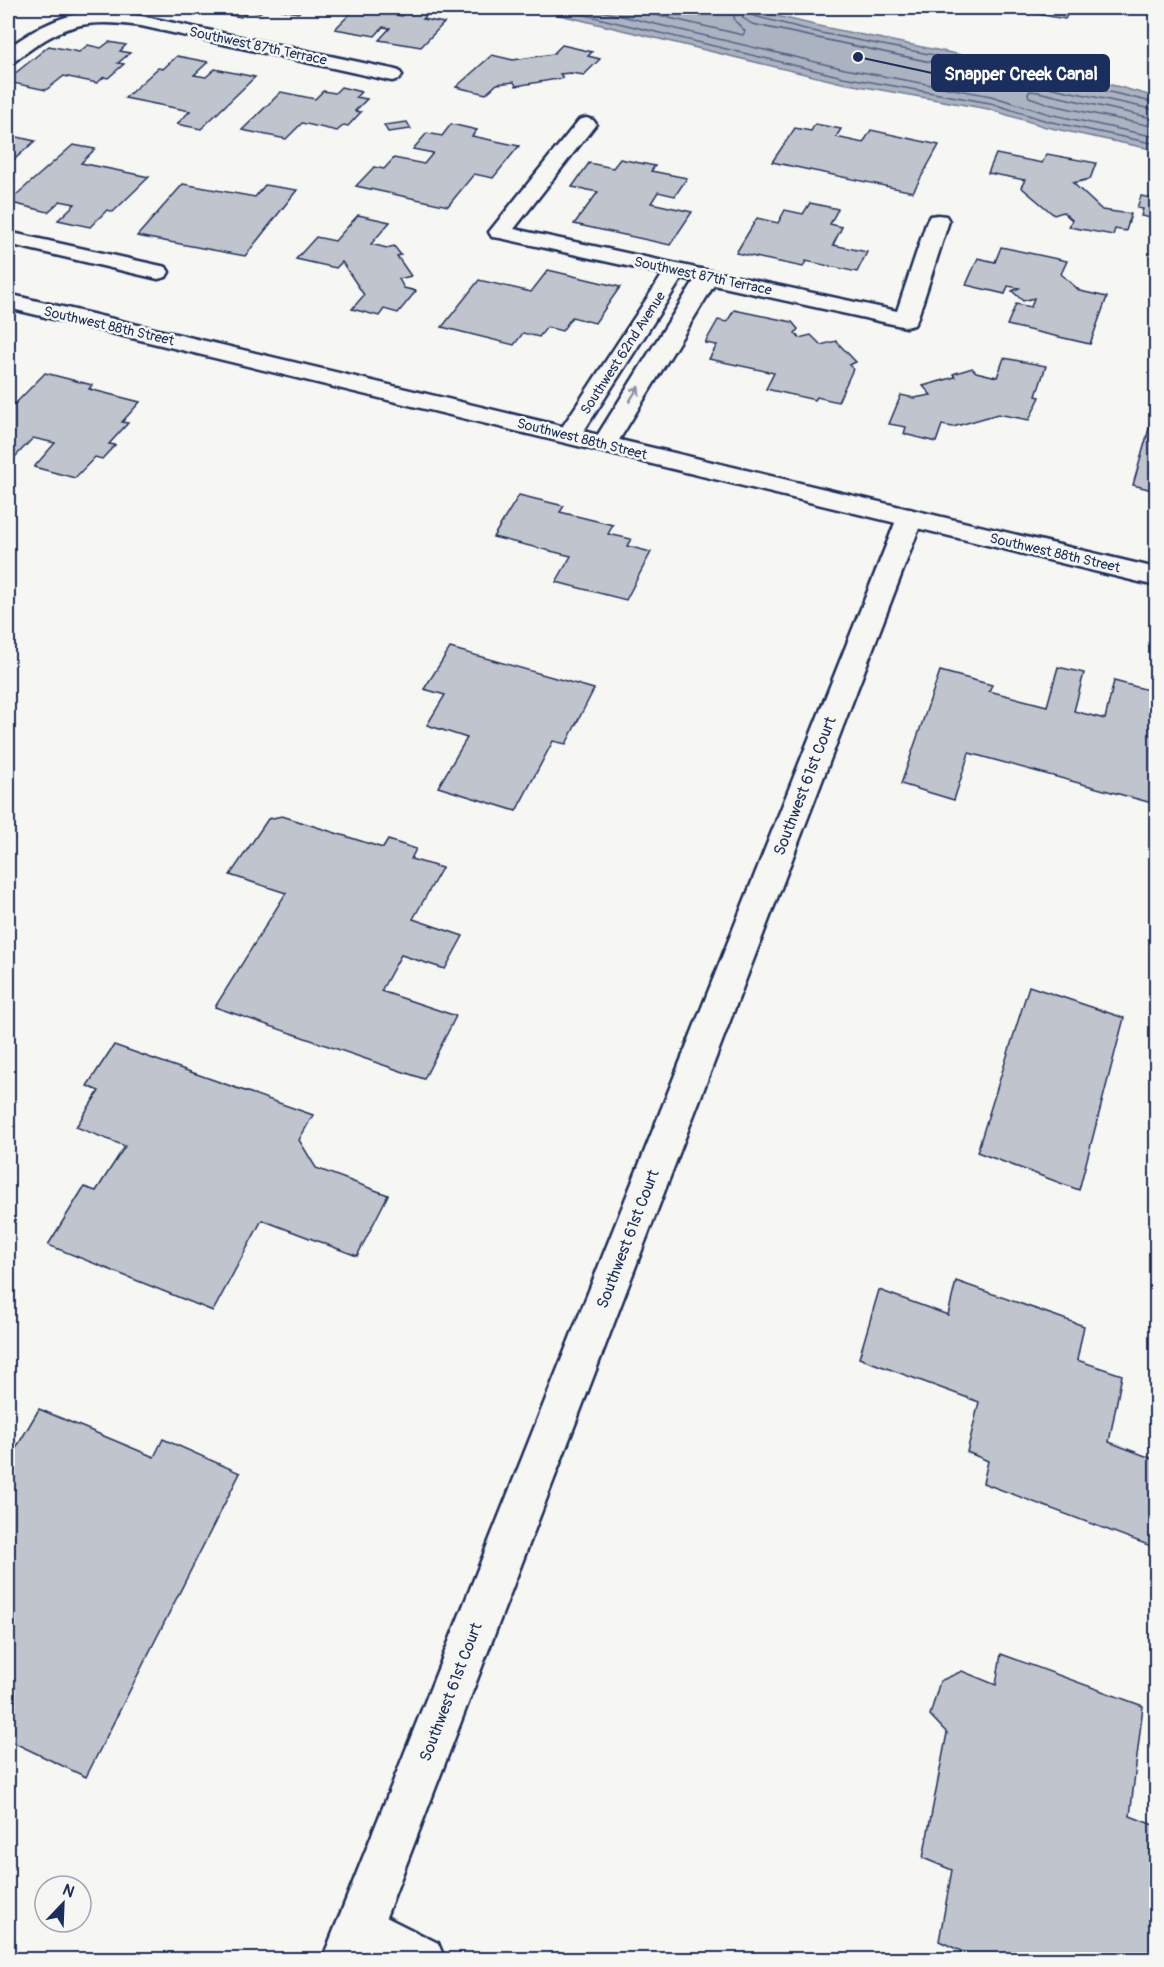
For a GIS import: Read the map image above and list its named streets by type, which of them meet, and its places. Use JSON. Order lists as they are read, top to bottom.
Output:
{
  "streets": {
    "street": [
      "Southwest 87th Terrace",
      "Southwest 88th Street",
      "Southwest 62nd Avenue",
      "Southwest 61st Court"
    ]
  },
  "crossings": [
    ["Southwest 87th Terrace", "Southwest 62nd Avenue"],
    ["Southwest 88th Street", "Southwest 62nd Avenue"],
    ["Southwest 88th Street", "Southwest 61st Court"]
  ],
  "places": ["Snapper Creek Canal"],
  "north": "top right"
}
